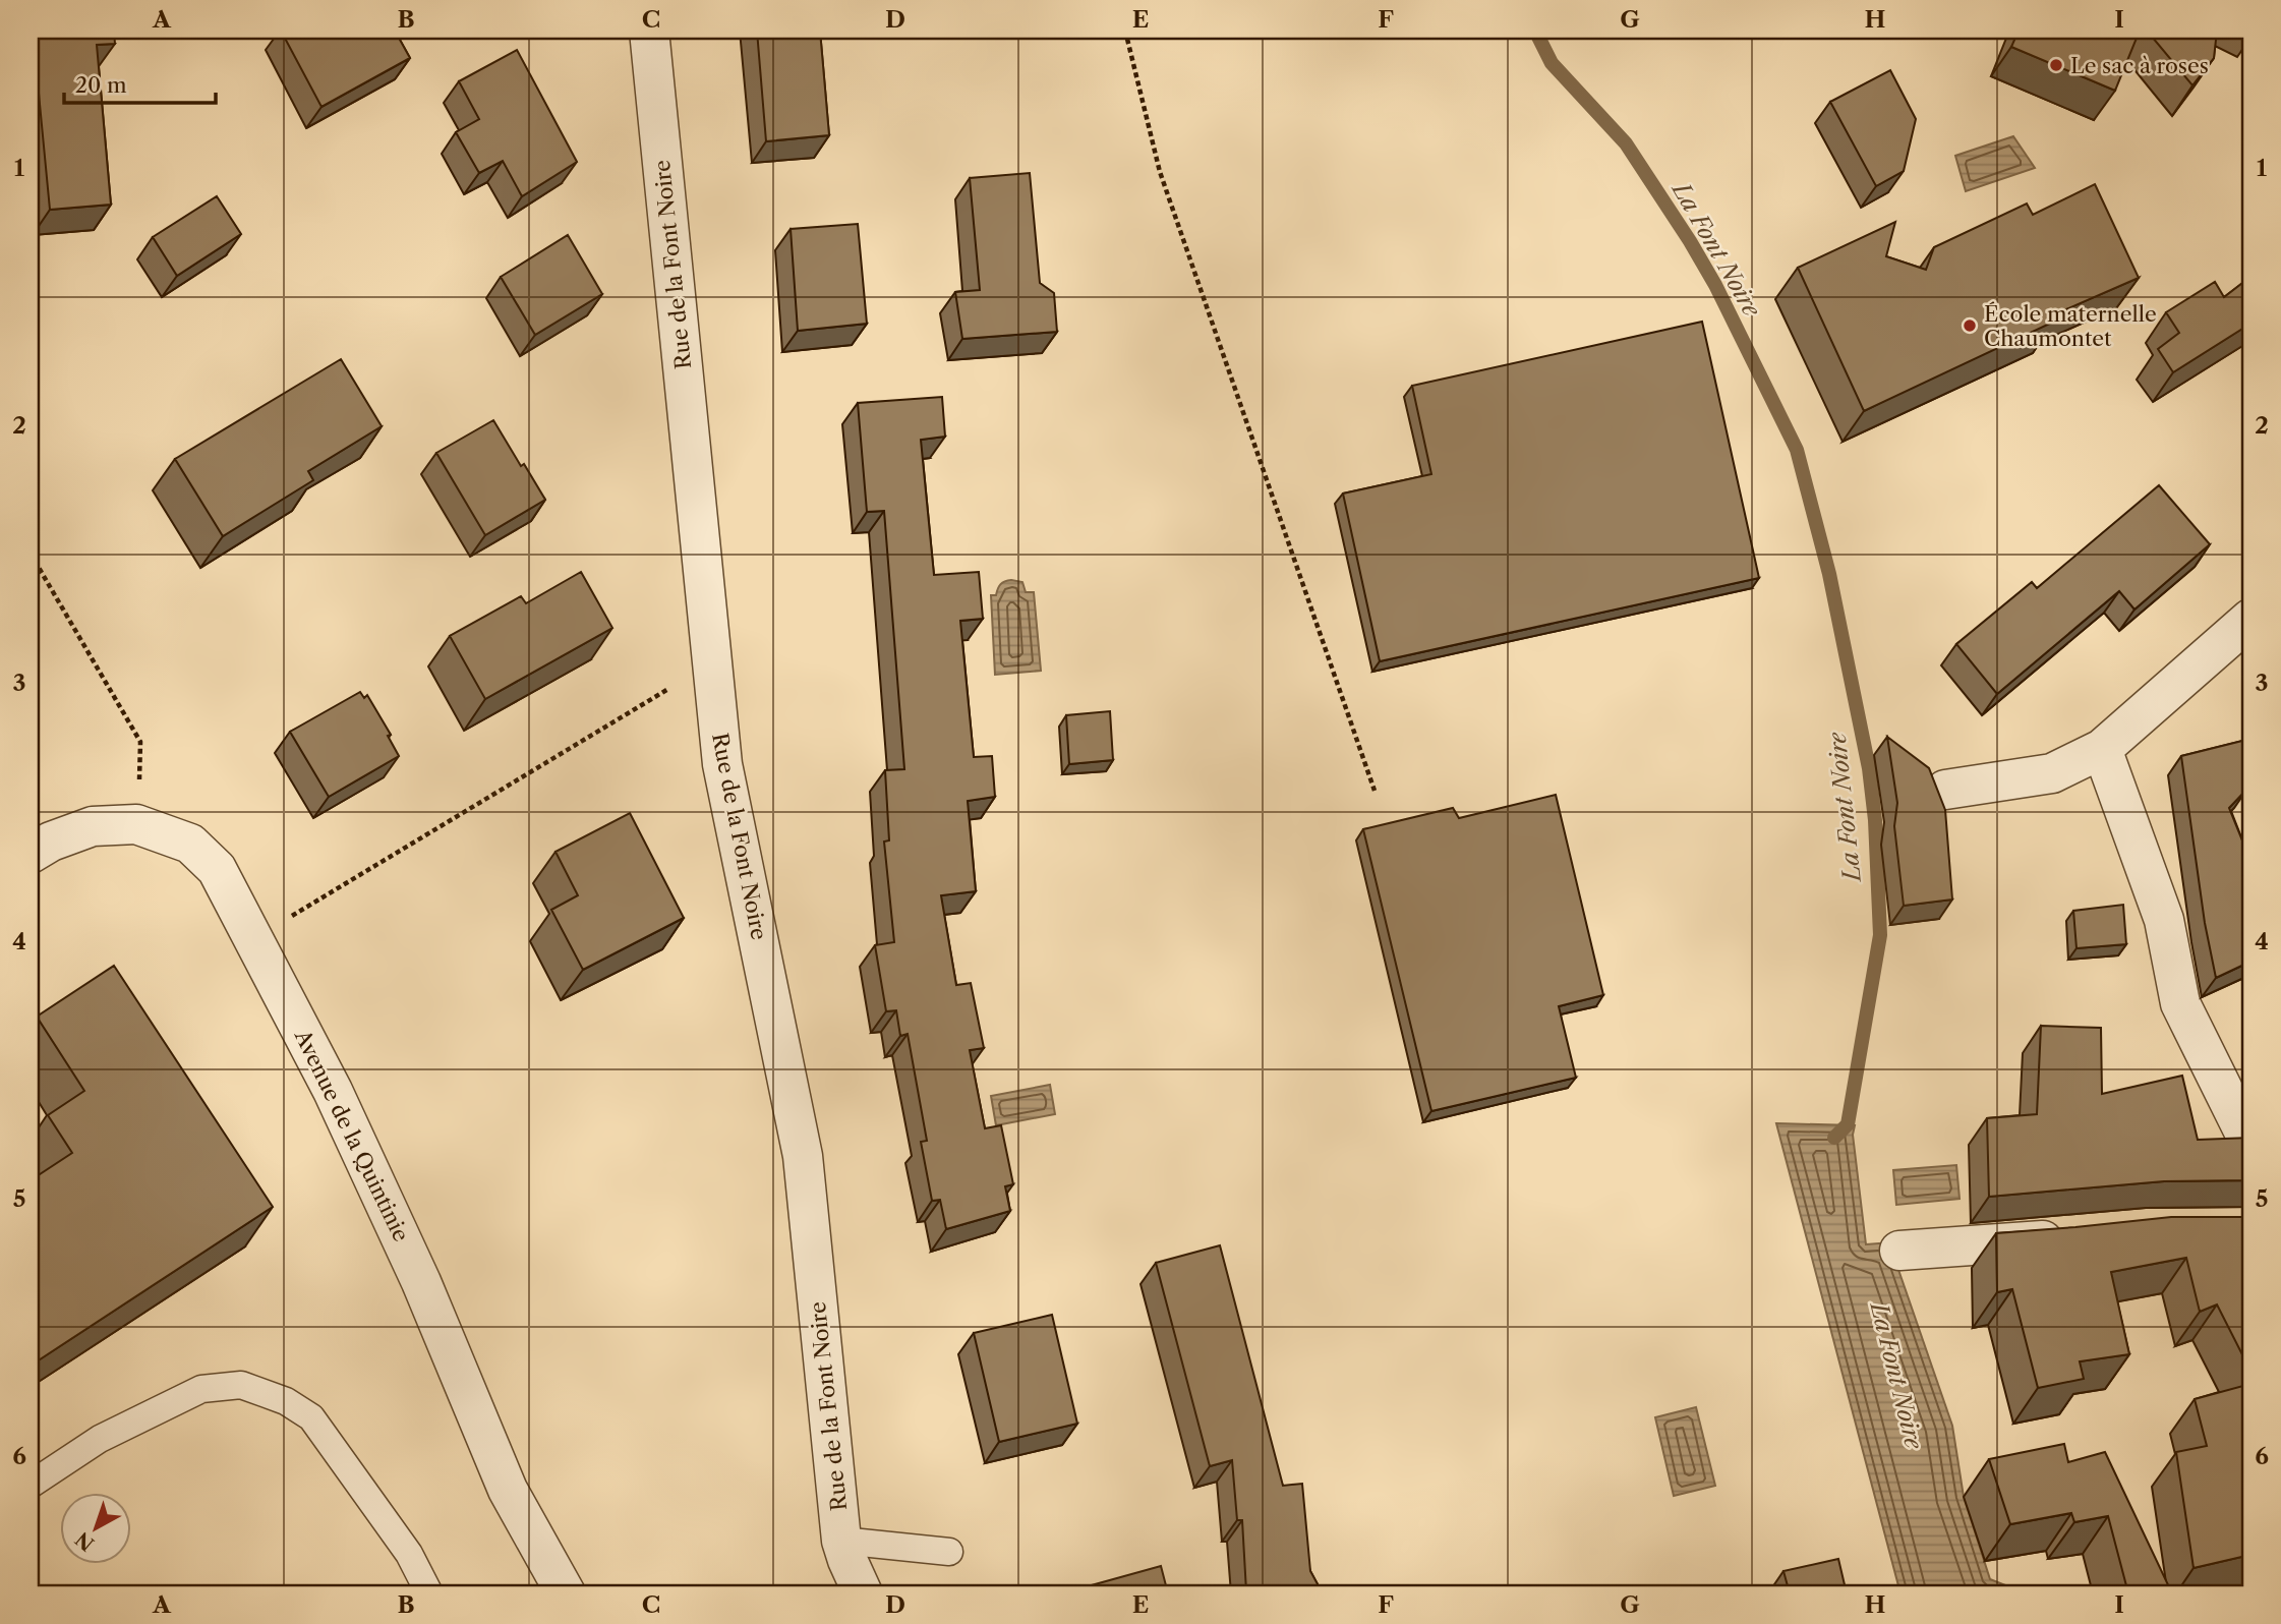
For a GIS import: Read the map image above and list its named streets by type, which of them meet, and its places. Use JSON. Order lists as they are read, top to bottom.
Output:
{
  "streets": {
    "street": ["Rue de la Font Noire", "Avenue de la Quintinie"]
  },
  "water": ["La Font Noire"],
  "places": ["Le sac à roses", "École maternelle Chaumontet"],
  "scale_bar": "20 m",
  "north": "bottom left",
  "grid": {
    "columns": [
      "A",
      "B",
      "C",
      "D",
      "E",
      "F",
      "G",
      "H",
      "I"
    ],
    "rows": [
      "1",
      "2",
      "3",
      "4",
      "5",
      "6"
    ]
  }
}
